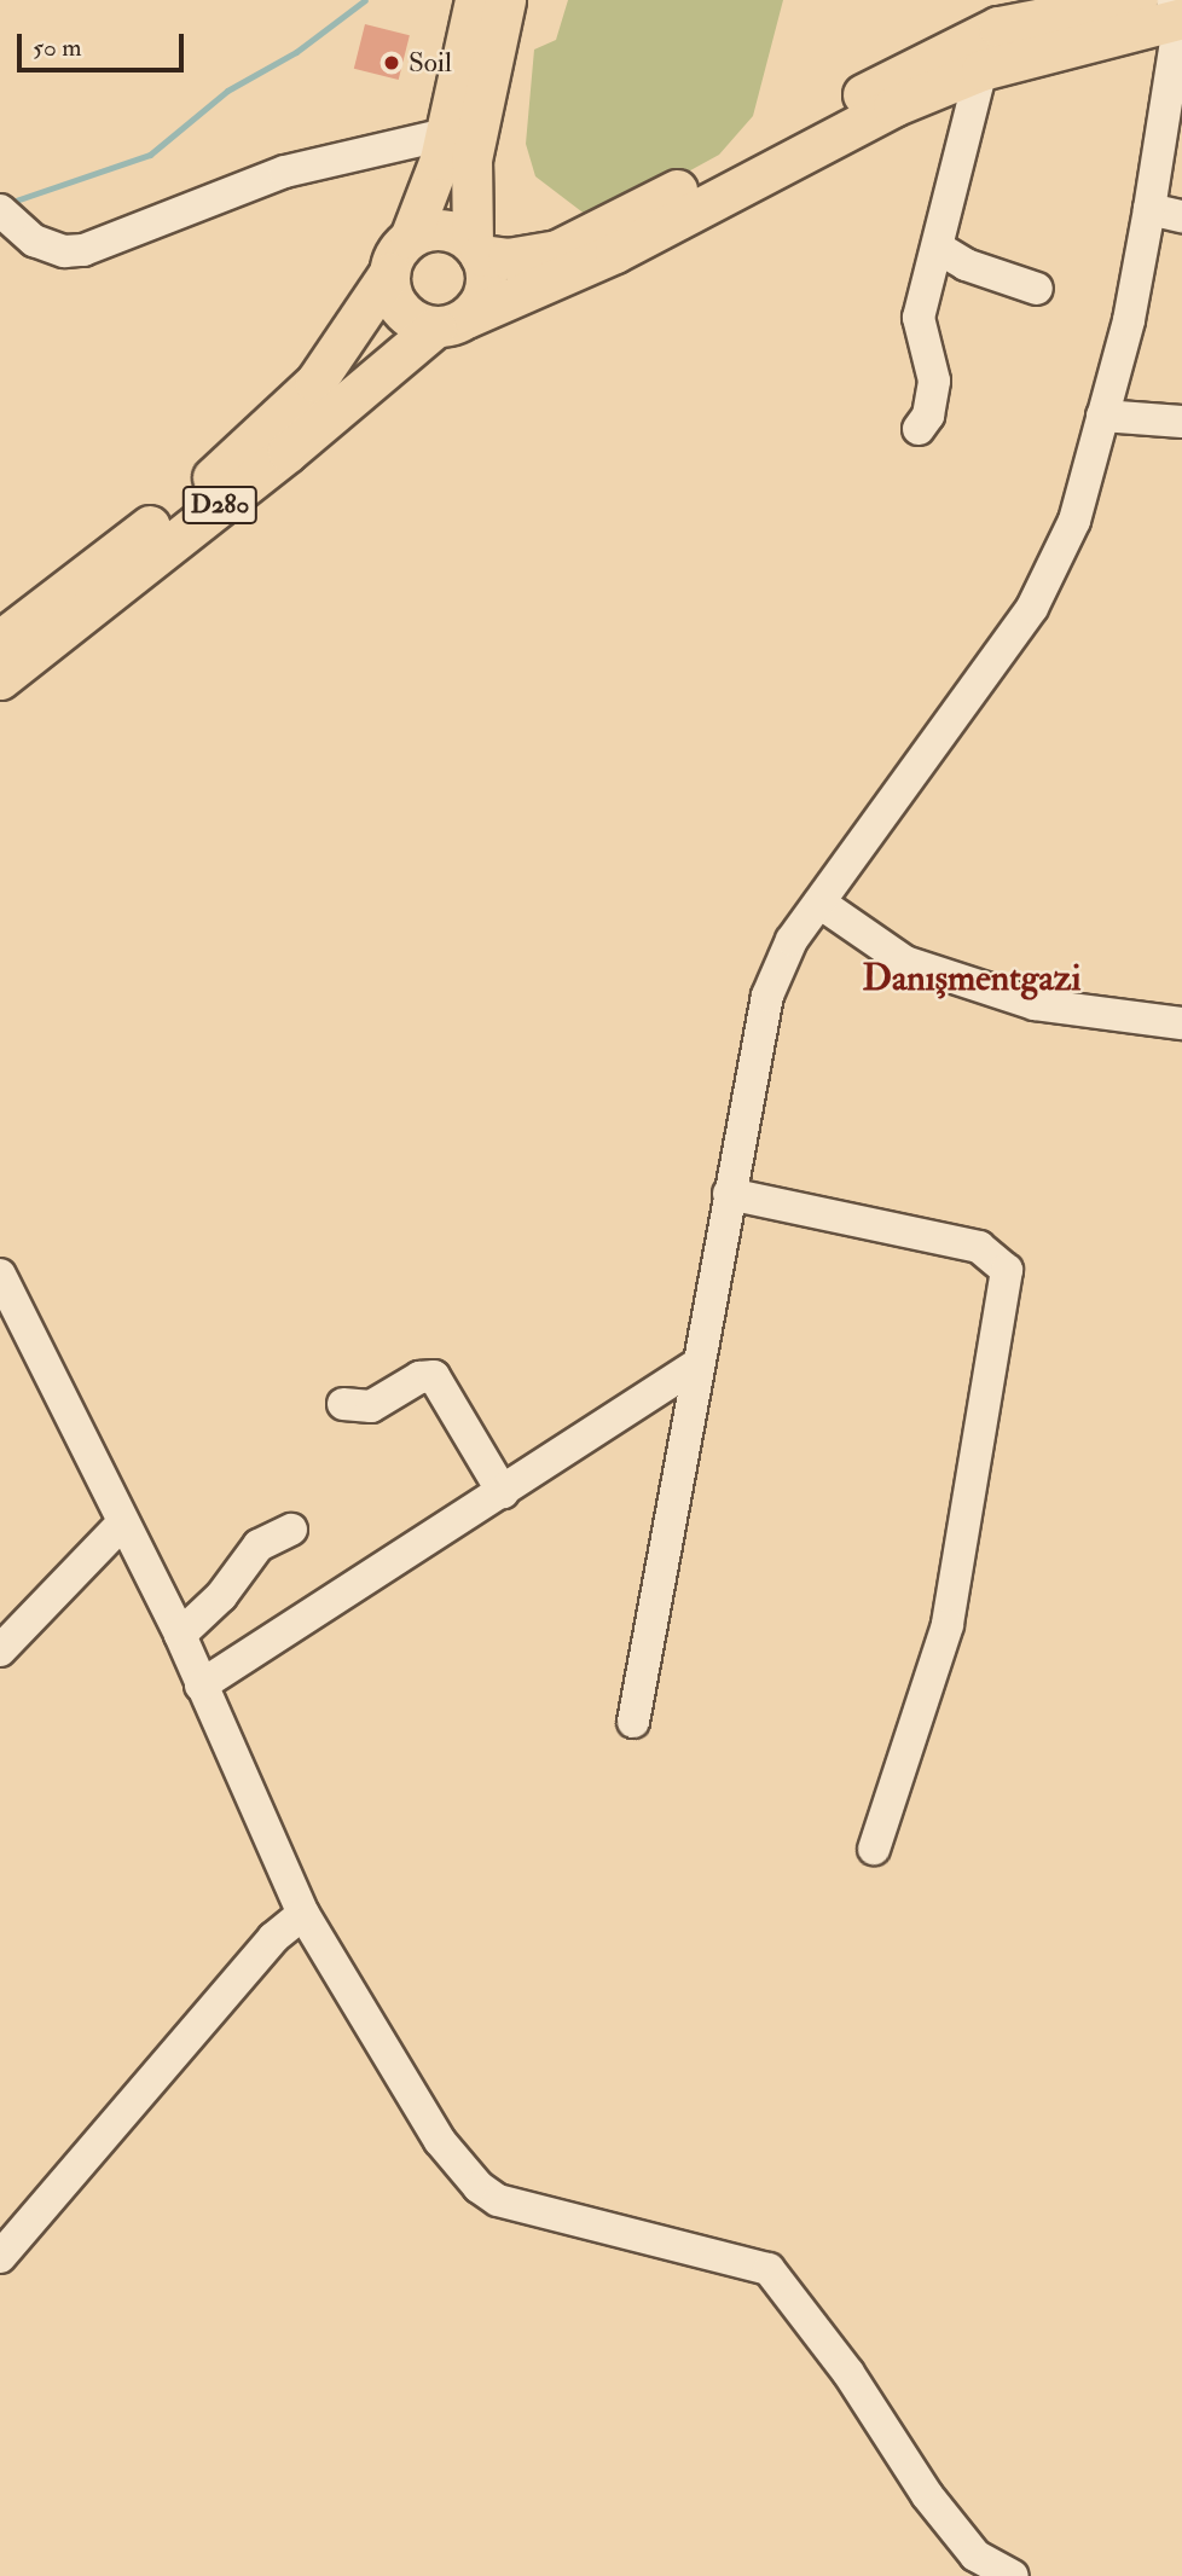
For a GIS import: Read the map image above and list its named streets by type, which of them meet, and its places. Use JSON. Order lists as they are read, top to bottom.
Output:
{
  "streets": {
    "main road": ["D280"]
  },
  "districts": ["Danışmentgazi"],
  "places": ["Soil"],
  "scale_bar": "50 m"
}
